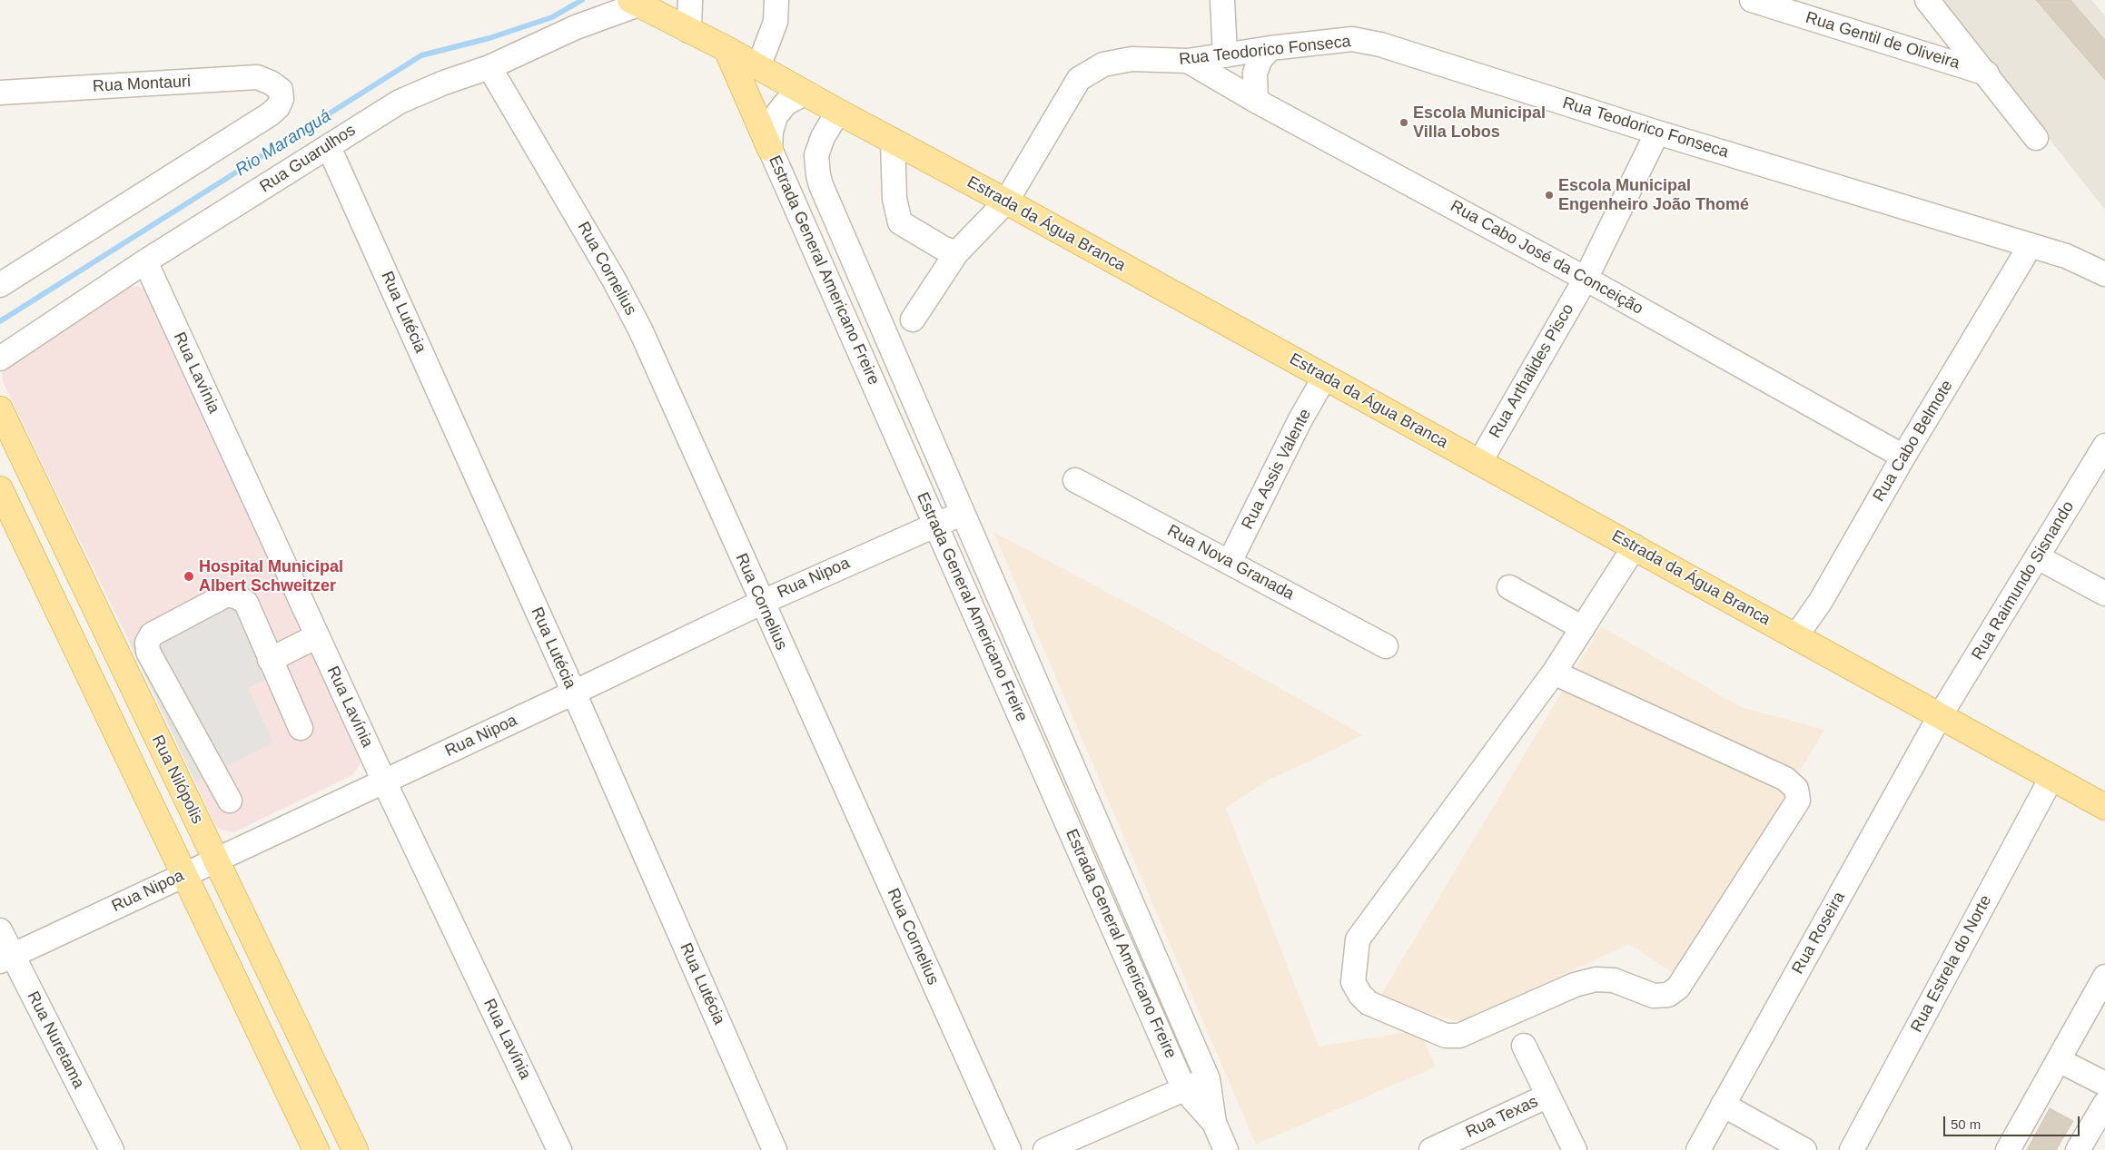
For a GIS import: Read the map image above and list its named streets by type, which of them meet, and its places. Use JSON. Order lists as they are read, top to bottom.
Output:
{
  "streets": {
    "main road": ["Estrada da Água Branca", "Rua Nilópolis"],
    "street": [
      "Rua Gentil de Oliveira",
      "Rua Teodorico Fonseca",
      "Rua Montauri",
      "Rua Guarulhos",
      "Rua Cabo José da Conceição",
      "Rua Cornelius",
      "Estrada General Americano Freire",
      "Rua Lutécia",
      "Rua Arthalides Pisco",
      "Rua Lavínia",
      "Rua Cabo Belmote",
      "Rua Assis Valente",
      "Rua Nova Granada",
      "Rua Nipoa",
      "Rua Raimundo Sisnando",
      "Rua Roseira",
      "Rua Estrela do Norte",
      "Rua Nuretama",
      "Rua Texas"
    ]
  },
  "crossings": [
    ["Rua Teodorico Fonseca", "Estrada da Água Branca"],
    ["Rua Teodorico Fonseca", "Rua Cabo José da Conceição"],
    ["Rua Teodorico Fonseca", "Rua Arthalides Pisco"],
    ["Rua Teodorico Fonseca", "Rua Cabo Belmote"],
    ["Rua Guarulhos", "Estrada da Água Branca"],
    ["Rua Guarulhos", "Rua Cornelius"],
    ["Rua Guarulhos", "Rua Lutécia"],
    ["Rua Guarulhos", "Rua Lavínia"],
    ["Estrada da Água Branca", "Estrada General Americano Freire"],
    ["Estrada da Água Branca", "Rua Arthalides Pisco"],
    ["Estrada da Água Branca", "Rua Cabo Belmote"],
    ["Estrada da Água Branca", "Rua Assis Valente"],
    ["Estrada da Água Branca", "Rua Raimundo Sisnando"],
    ["Estrada da Água Branca", "Rua Roseira"],
    ["Estrada da Água Branca", "Rua Estrela do Norte"],
    ["Rua Cabo José da Conceição", "Rua Arthalides Pisco"],
    ["Rua Cabo José da Conceição", "Rua Cabo Belmote"],
    ["Rua Cornelius", "Rua Nipoa"],
    ["Estrada General Americano Freire", "Rua Nipoa"],
    ["Rua Lutécia", "Rua Nipoa"],
    ["Rua Lavínia", "Rua Nipoa"],
    ["Rua Assis Valente", "Rua Nova Granada"],
    ["Rua Nipoa", "Rua Nilópolis"],
    ["Rua Nipoa", "Rua Nuretama"],
    ["Rua Raimundo Sisnando", "Rua Roseira"]
  ],
  "water": ["Rio Maranguá"],
  "places": ["Escola Municipal Villa Lobos", "Escola Municipal Engenheiro João Thomé", "Hospital Municipal Albert Schweitzer"],
  "scale_bar": "50 m"
}
